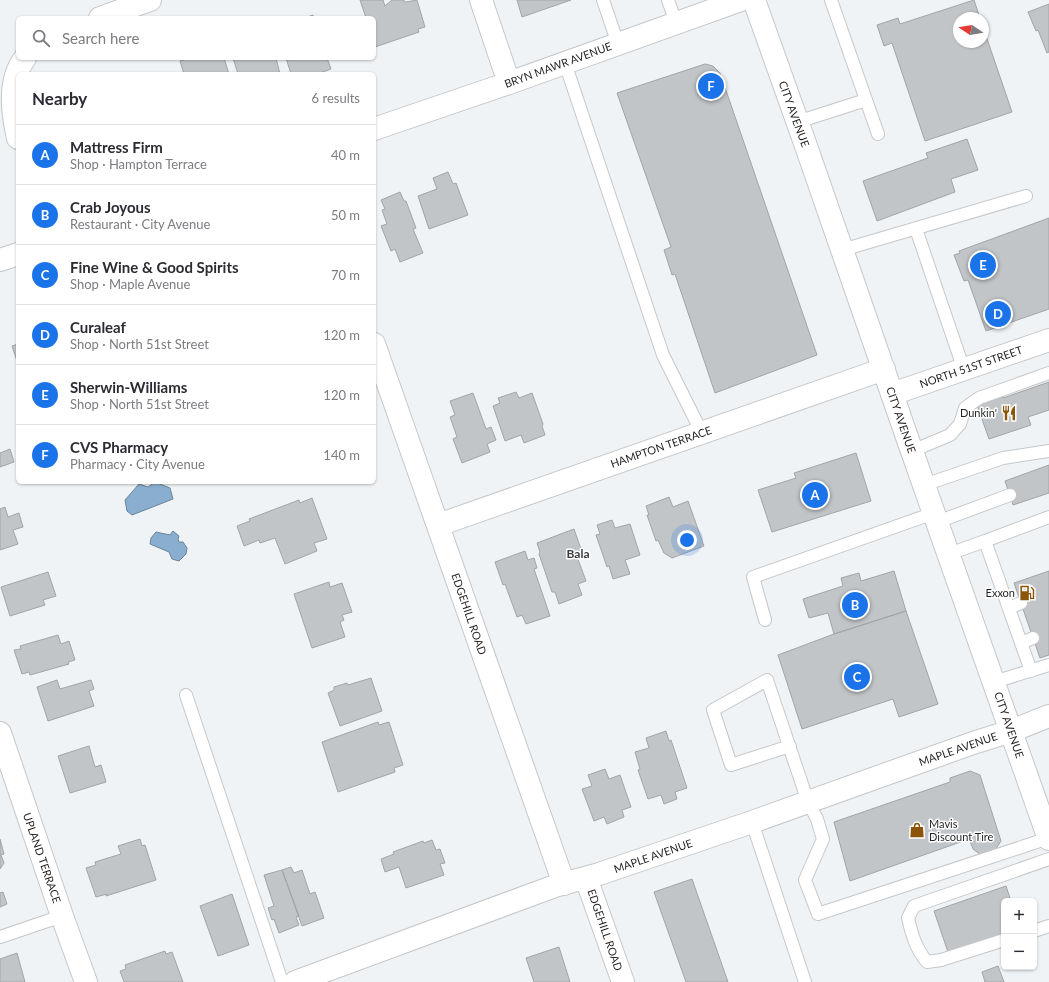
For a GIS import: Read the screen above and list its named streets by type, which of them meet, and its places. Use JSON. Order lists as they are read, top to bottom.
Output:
{
  "streets": {
    "main road": [
      "BRYN MAWR AVENUE",
      "CITY AVENUE",
      "NORTH 51ST STREET",
      "HAMPTON TERRACE",
      "EDGEHILL ROAD",
      "MAPLE AVENUE",
      "UPLAND TERRACE"
    ]
  },
  "crossings": [
    ["CITY AVENUE", "NORTH 51ST STREET"],
    ["CITY AVENUE", "HAMPTON TERRACE"],
    ["CITY AVENUE", "MAPLE AVENUE"],
    ["HAMPTON TERRACE", "EDGEHILL ROAD"],
    ["EDGEHILL ROAD", "MAPLE AVENUE"]
  ],
  "districts": ["Bala"],
  "places": {
    "restaurant": ["Dunkin'"],
    "fuel station": ["Exxon"],
    "shop": ["Mavis Discount Tire"]
  },
  "north": "left",
  "page": {
    "search": "Search here",
    "pins": [
      "F",
      "E",
      "D",
      "A",
      "B",
      "C"
    ],
    "heading": ["Nearby", "6 results"],
    "list": [
      {
        "mark": "A",
        "name": "Mattress Firm",
        "note": "Shop · Hampton Terrace",
        "value": "40 m"
      },
      {
        "mark": "B",
        "name": "Crab Joyous",
        "note": "Restaurant · City Avenue",
        "value": "50 m"
      },
      {
        "mark": "C",
        "name": "Fine Wine & Good Spirits",
        "note": "Shop · Maple Avenue",
        "value": "70 m"
      },
      {
        "mark": "D",
        "name": "Curaleaf",
        "note": "Shop · North 51st Street",
        "value": "120 m"
      },
      {
        "mark": "E",
        "name": "Sherwin-Williams",
        "note": "Shop · North 51st Street",
        "value": "120 m"
      },
      {
        "mark": "F",
        "name": "CVS Pharmacy",
        "note": "Pharmacy · City Avenue",
        "value": "140 m"
      }
    ],
    "map_buttons": ["+", "−"]
  }
}
